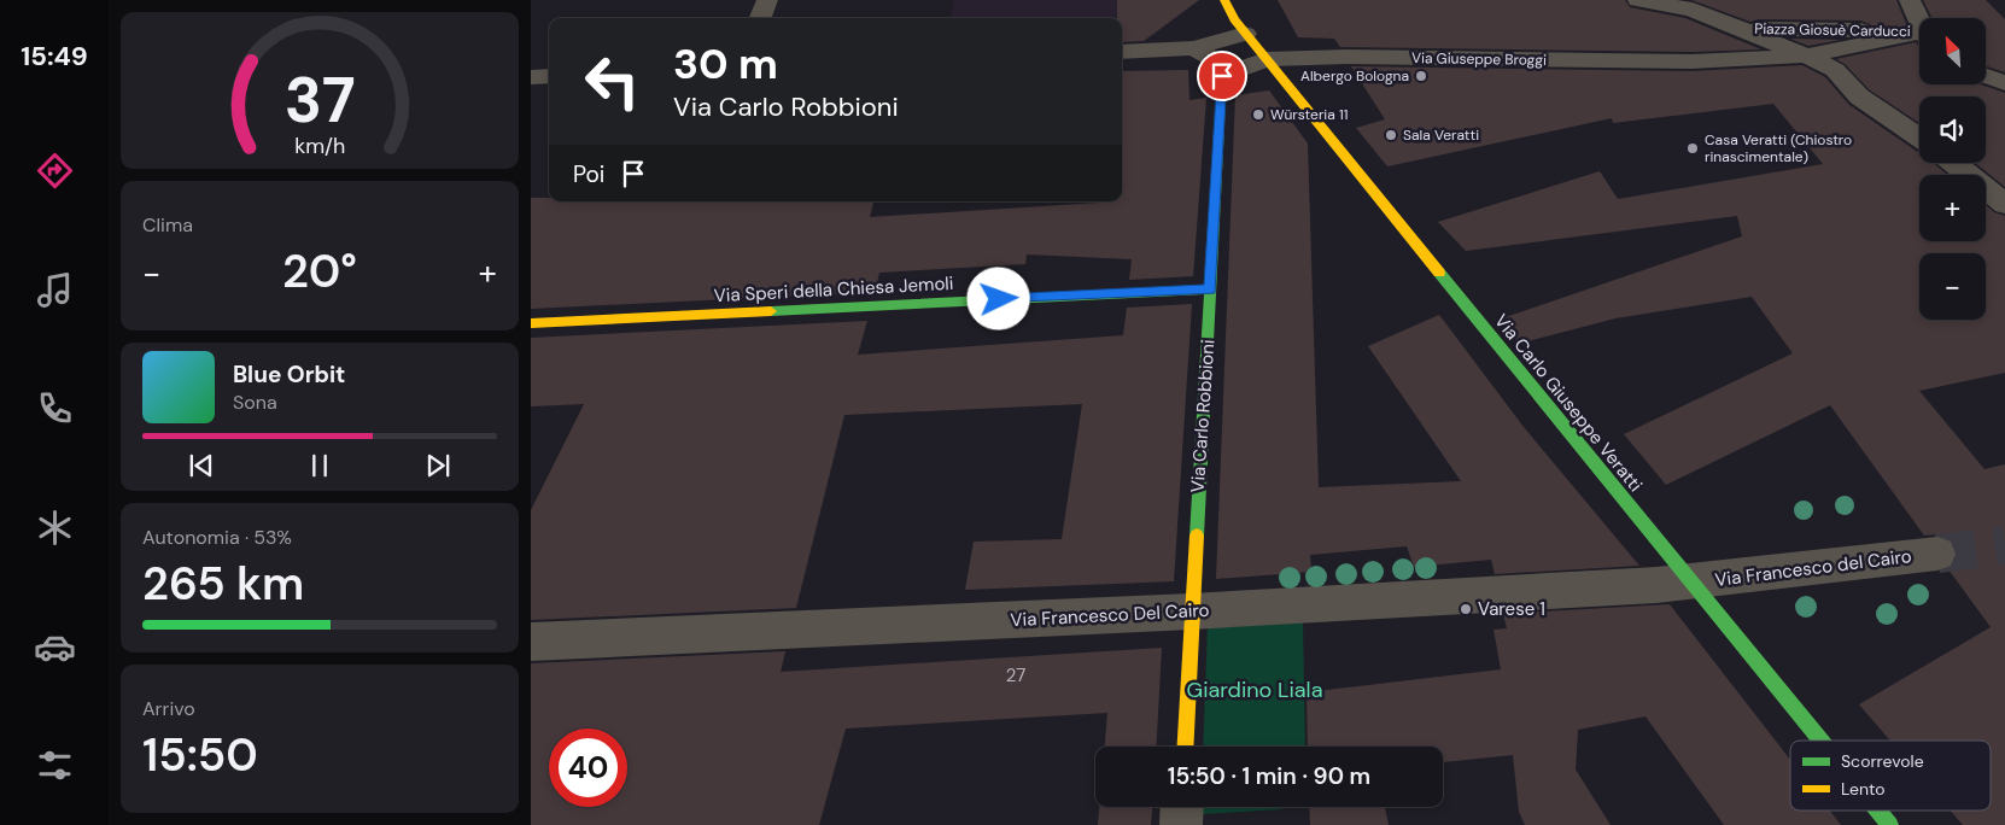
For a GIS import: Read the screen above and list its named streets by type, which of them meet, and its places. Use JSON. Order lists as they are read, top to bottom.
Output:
{
  "streets": {
    "street": [
      "Piazza Giosuè Carducci",
      "Via Giuseppe Broggi",
      "Via Speri della Chiesa Jemoli",
      "Via Carlo Giuseppe Veratti",
      "Via Carlo Robbioni",
      "Via Francesco del Cairo",
      "Via Francesco Del Cairo"
    ]
  },
  "crossings": [
    ["Piazza Giosuè Carducci", "Via Giuseppe Broggi"],
    ["Via Giuseppe Broggi", "Via Carlo Giuseppe Veratti"],
    ["Via Giuseppe Broggi", "Via Carlo Robbioni"],
    ["Via Speri della Chiesa Jemoli", "Via Carlo Robbioni"],
    ["Via Carlo Giuseppe Veratti", "Via Francesco del Cairo"],
    ["Via Carlo Giuseppe Veratti", "Via Francesco Del Cairo"],
    ["Via Carlo Robbioni", "Via Francesco Del Cairo"],
    ["Via Francesco del Cairo", "Via Francesco Del Cairo"]
  ],
  "parks": ["Giardino Liala"],
  "places": [
    "Albergo Bologna",
    "Würsteria 11",
    "Sala Veratti",
    "Casa Veratti (Chiostro rinascimentale)",
    "Varese 1"
  ],
  "house_numbers": ["27"],
  "legend": ["Scorrevole", "Lento"],
  "north": "top left",
  "page": {
    "tabs": "15:49",
    "map_buttons": ["+", "−"],
    "turn": ["30 m", "Via Carlo Robbioni"],
    "then": "Poi",
    "tile": [
      "Clima",
      ["Autonomia · 53%", "265 km"],
      ["Arrivo", "15:50"]
    ],
    "heat": ["−", "20°", "+"],
    "song": ["Blue Orbit", "Sona"],
    "limit": "40",
    "trip": "15:50 · 1 min · 90 m",
    "gauge": ["37", "km/h"]
  }
}
